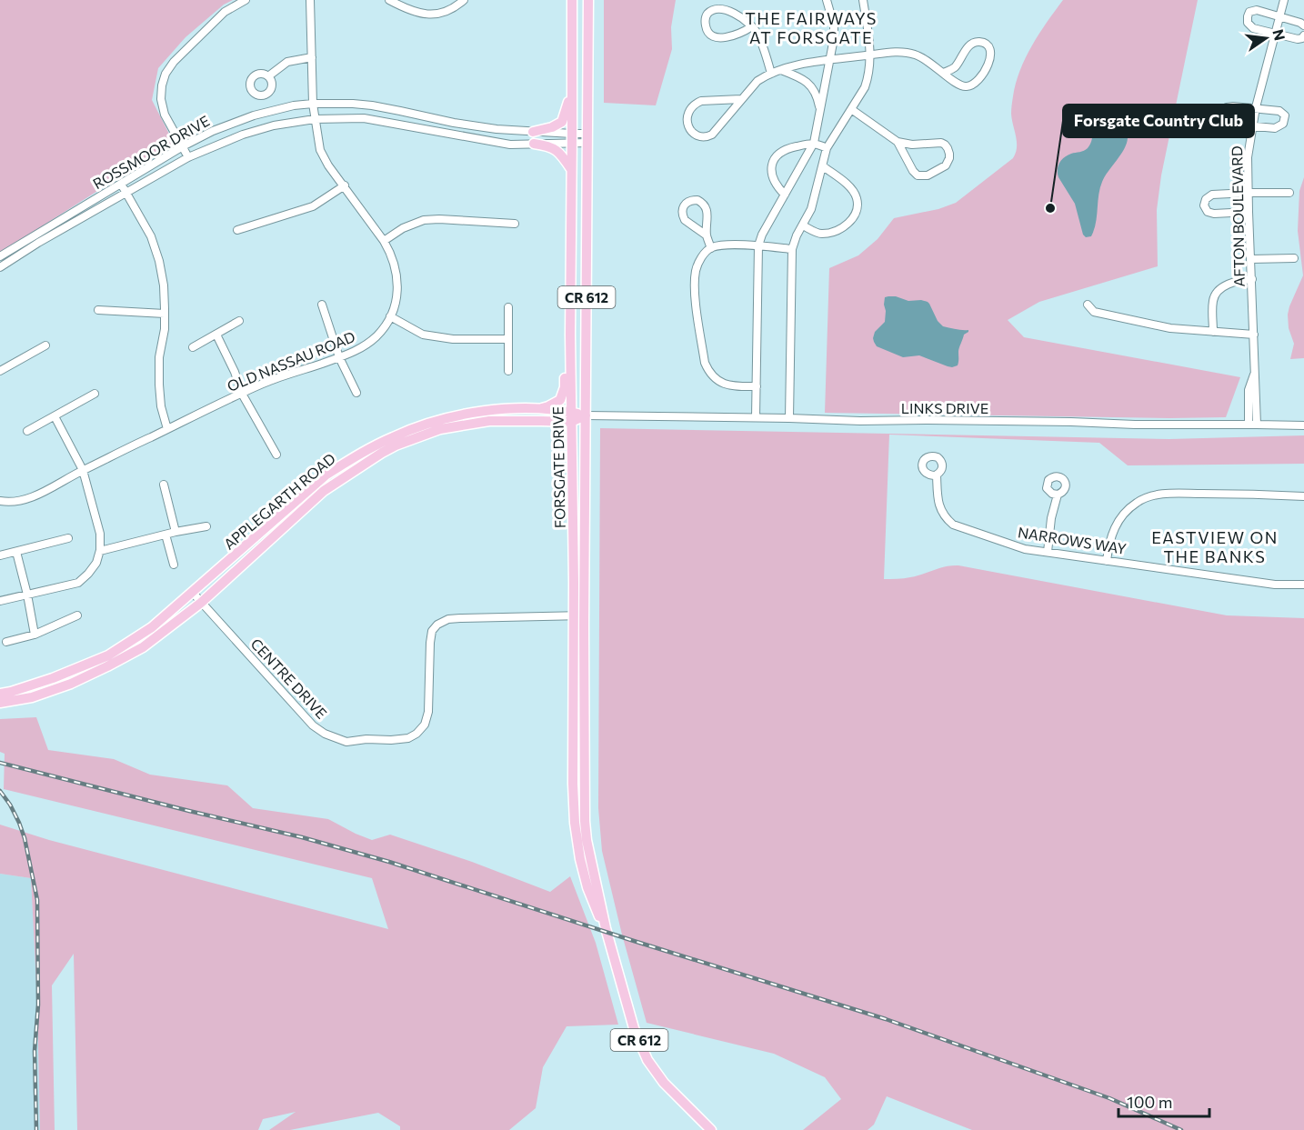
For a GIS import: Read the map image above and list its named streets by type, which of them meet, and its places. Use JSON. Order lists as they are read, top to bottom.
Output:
{
  "streets": {
    "main road": ["CR 612", "FORSGATE DRIVE", "APPLEGARTH ROAD"],
    "street": [
      "ROSSMOOR DRIVE",
      "AFTON BOULEVARD",
      "OLD NASSAU ROAD",
      "LINKS DRIVE",
      "NARROWS WAY",
      "CENTRE DRIVE"
    ]
  },
  "crossings": [
    ["ROSSMOOR DRIVE", "OLD NASSAU ROAD"],
    ["ROSSMOOR DRIVE", "FORSGATE DRIVE"],
    ["AFTON BOULEVARD", "LINKS DRIVE"],
    ["LINKS DRIVE", "FORSGATE DRIVE"],
    ["LINKS DRIVE", "APPLEGARTH ROAD"],
    ["FORSGATE DRIVE", "APPLEGARTH ROAD"],
    ["FORSGATE DRIVE", "CENTRE DRIVE"],
    ["APPLEGARTH ROAD", "CENTRE DRIVE"]
  ],
  "districts": ["THE FAIRWAYS AT FORSGATE", "EASTVIEW ON THE BANKS"],
  "places": ["Forsgate Country Club"],
  "scale_bar": "100 m",
  "north": "right"
}
